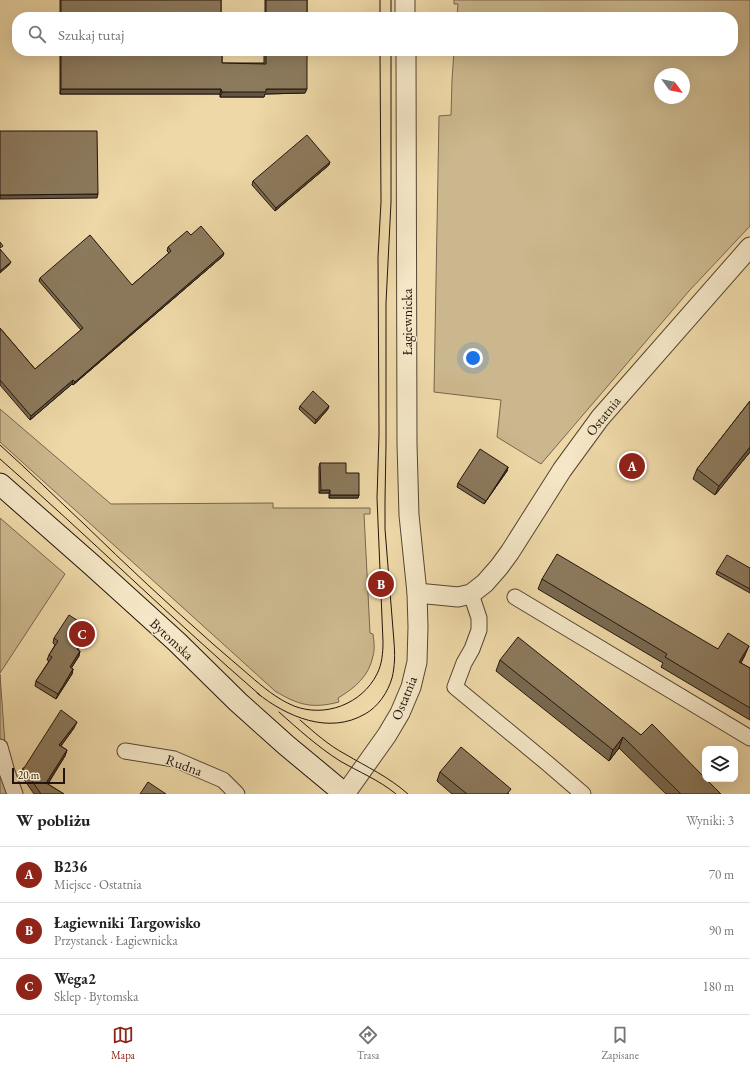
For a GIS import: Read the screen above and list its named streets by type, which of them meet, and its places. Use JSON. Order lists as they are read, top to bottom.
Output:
{
  "streets": {
    "main road": ["Bytomska"],
    "street": ["Łagiewnicka", "Ostatnia", "Rudna"]
  },
  "crossings": [
    ["Łagiewnicka", "Ostatnia"],
    ["Ostatnia", "Bytomska"]
  ],
  "scale_bar": "20 m",
  "north": "bottom right",
  "page": {
    "search": "Szukaj tutaj",
    "pins": ["A", "B", "C"],
    "scale": "20 m",
    "heading": ["W pobliżu", "Wyniki: 3"],
    "list": [
      {
        "mark": "A",
        "name": "B236",
        "note": "Miejsce · Ostatnia",
        "value": "70 m"
      },
      {
        "mark": "B",
        "name": "Łagiewniki Targowisko",
        "note": "Przystanek · Łagiewnicka",
        "value": "90 m"
      },
      {
        "mark": "C",
        "name": "Wega2",
        "note": "Sklep · Bytomska",
        "value": "180 m"
      }
    ],
    "nav": ["Mapa", "Trasa", "Zapisane"]
  }
}
